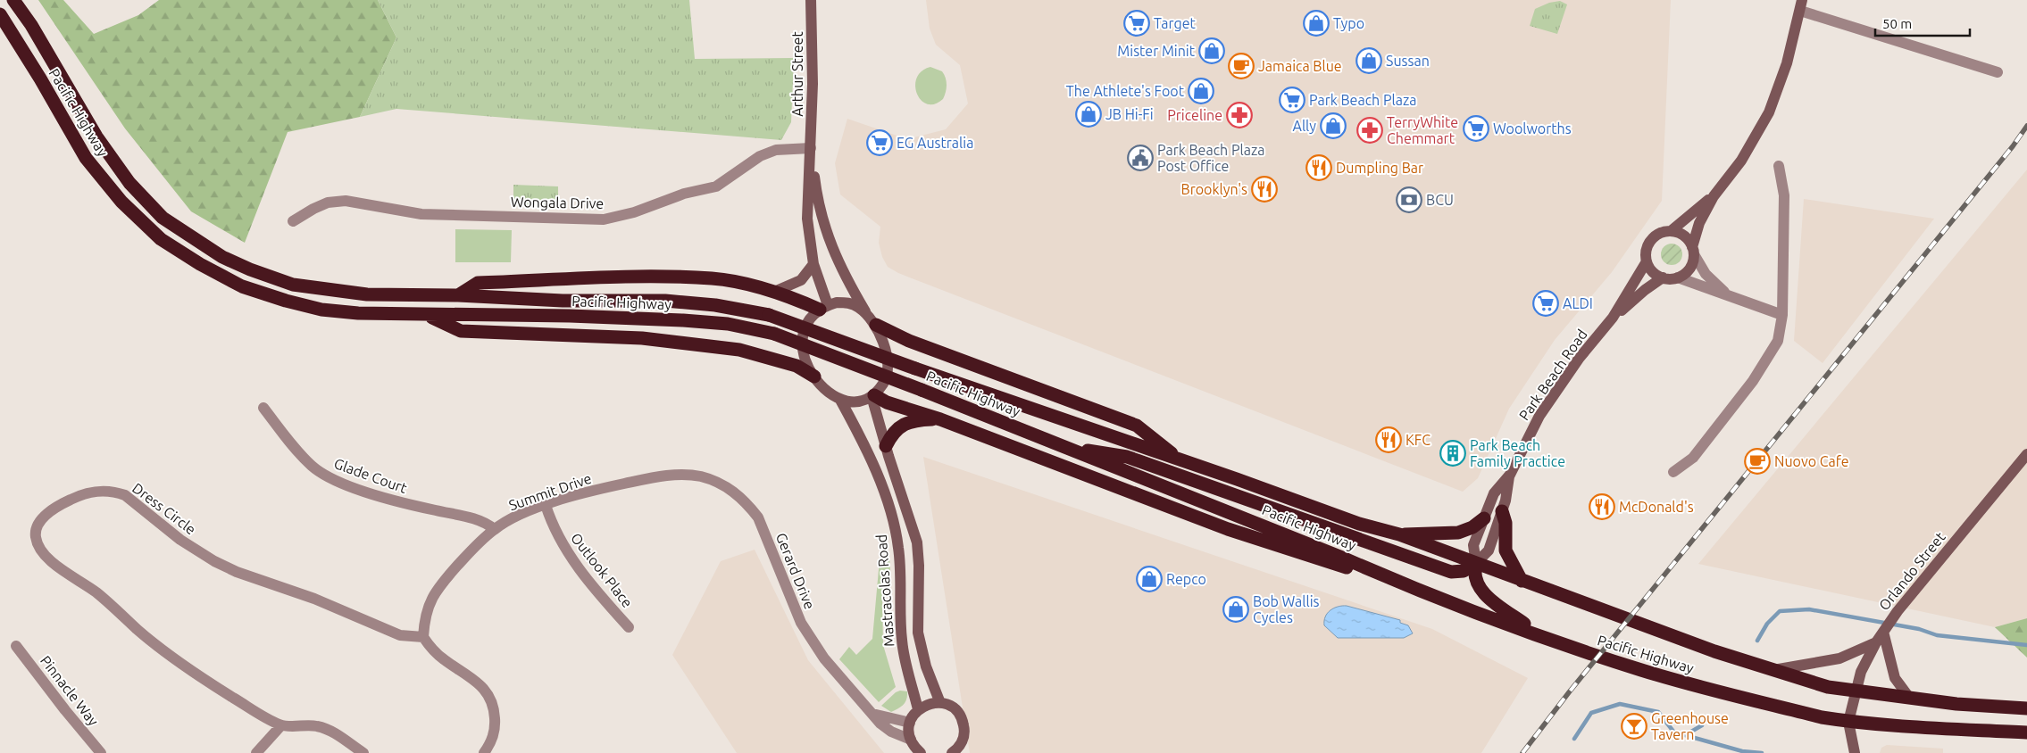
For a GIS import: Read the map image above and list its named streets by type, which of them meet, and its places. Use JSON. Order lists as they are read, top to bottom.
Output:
{
  "streets": {
    "highway": ["Pacific Highway"],
    "street": [
      "Arthur Street",
      "Wongala Drive",
      "Park Beach Road",
      "Glade Court",
      "Summit Drive",
      "Dress Circle",
      "Outlook Place",
      "Gerard Drive",
      "Orlando Street",
      "Mastracolas Road",
      "Pinnacle Way"
    ]
  },
  "crossings": [
    ["Arthur Street", "Wongala Drive"],
    ["Arthur Street", "Mastracolas Road"],
    ["Pacific Highway", "Park Beach Road"],
    ["Pacific Highway", "Orlando Street"],
    ["Glade Court", "Summit Drive"],
    ["Summit Drive", "Dress Circle"],
    ["Summit Drive", "Outlook Place"],
    ["Summit Drive", "Gerard Drive"]
  ],
  "places": {
    "supermarket": [
      "Target",
      "Park Beach Plaza",
      "Woolworths",
      "EG Australia",
      "ALDI"
    ],
    "shop": [
      "Typo",
      "Mister Minit",
      "Sussan",
      "The Athlete's Foot",
      "JB Hi-Fi",
      "Ally",
      "Repco",
      "Bob Wallis Cycles"
    ],
    "cafe": ["Jamaica Blue", "Nuovo Cafe"],
    "pharmacy": ["Priceline", "TerryWhite Chemmart"],
    "public building": ["Park Beach Plaza Post Office"],
    "restaurant": [
      "Dumpling Bar",
      "Brooklyn's",
      "KFC",
      "McDonald's"
    ],
    "bank": ["BCU"],
    "building": ["Park Beach Family Practice"],
    "bar": ["Greenhouse Tavern"]
  },
  "scale_bar": "50 m"
}
